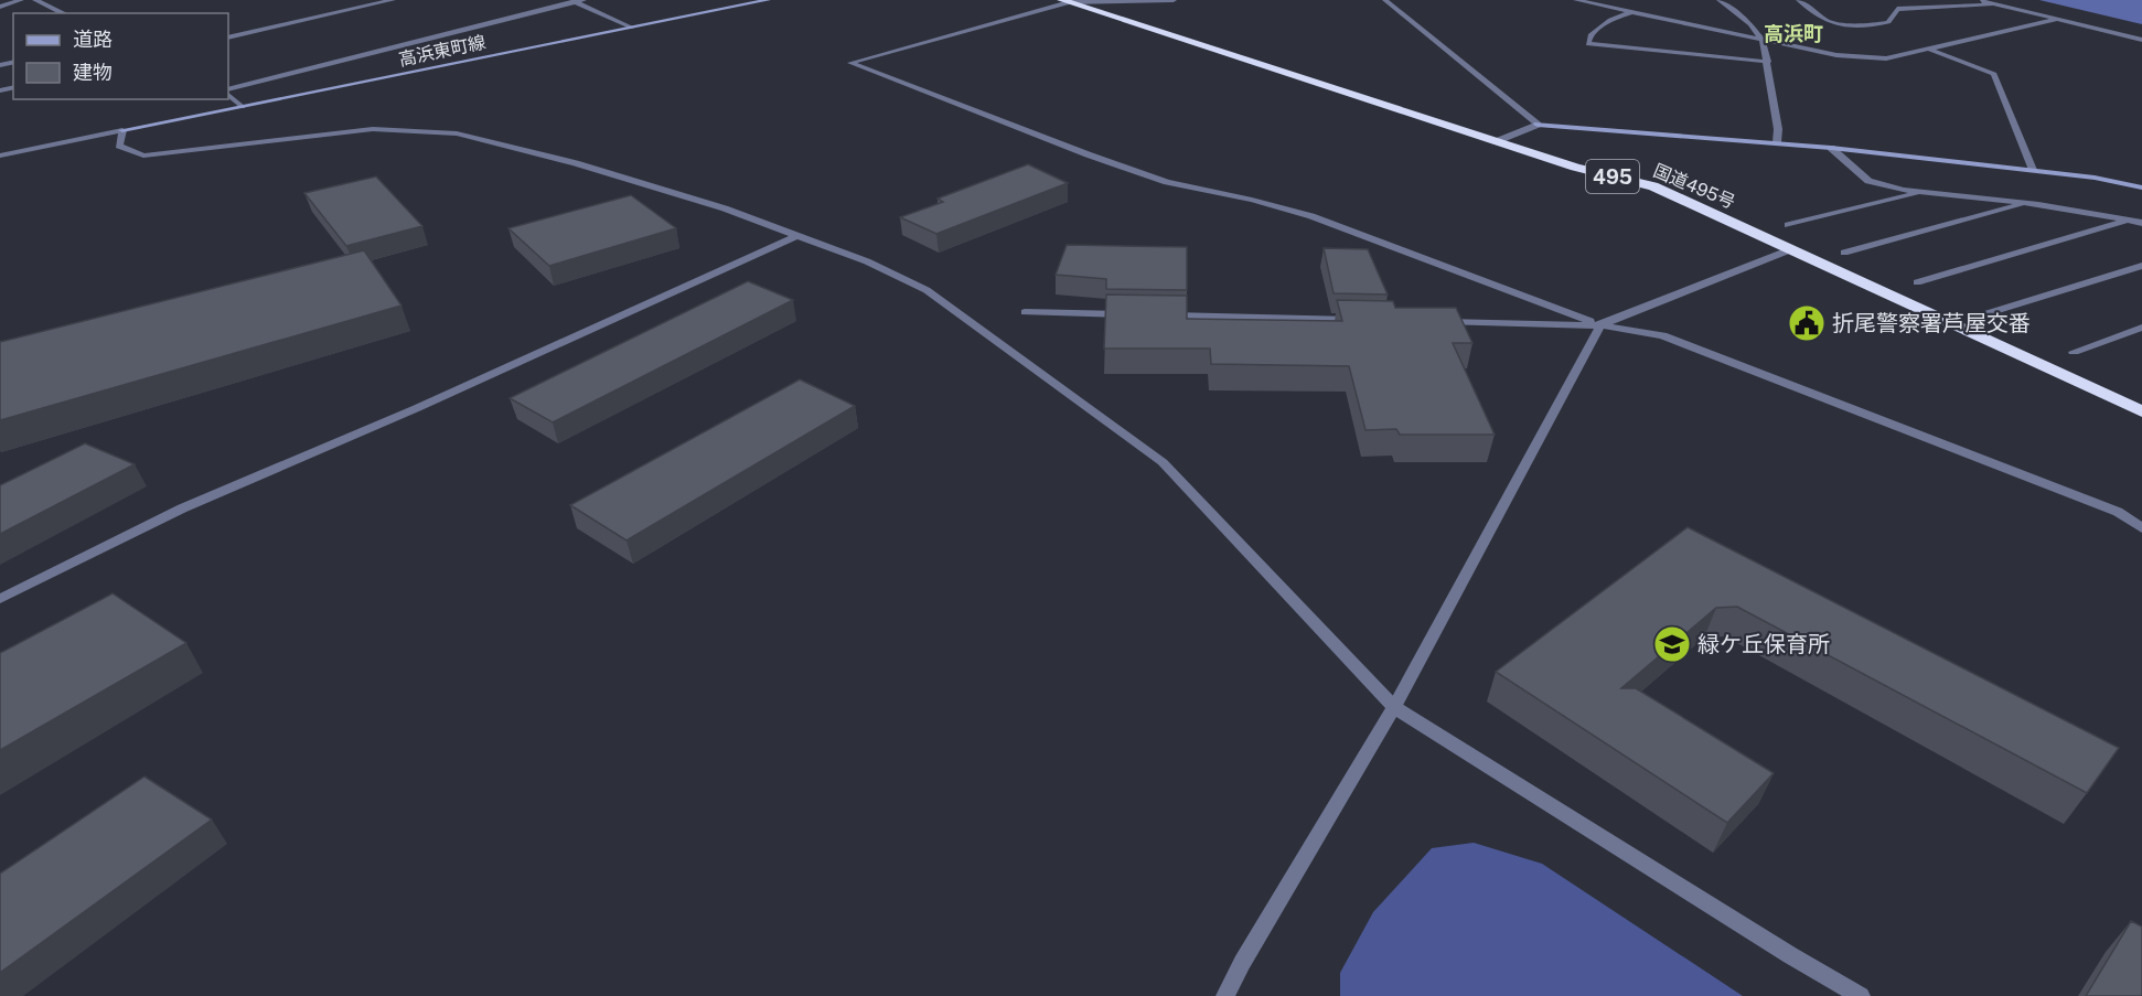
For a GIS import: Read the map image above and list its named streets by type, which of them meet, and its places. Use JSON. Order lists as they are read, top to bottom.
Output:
{
  "streets": {
    "highway": ["495", "国道495号"],
    "main road": ["高浜東町線"]
  },
  "districts": ["高浜町"],
  "places": {
    "public building": ["折尾警察署芦屋交番"],
    "school or university": ["緑ケ丘保育所"]
  },
  "legend": ["道路", "建物"]
}
